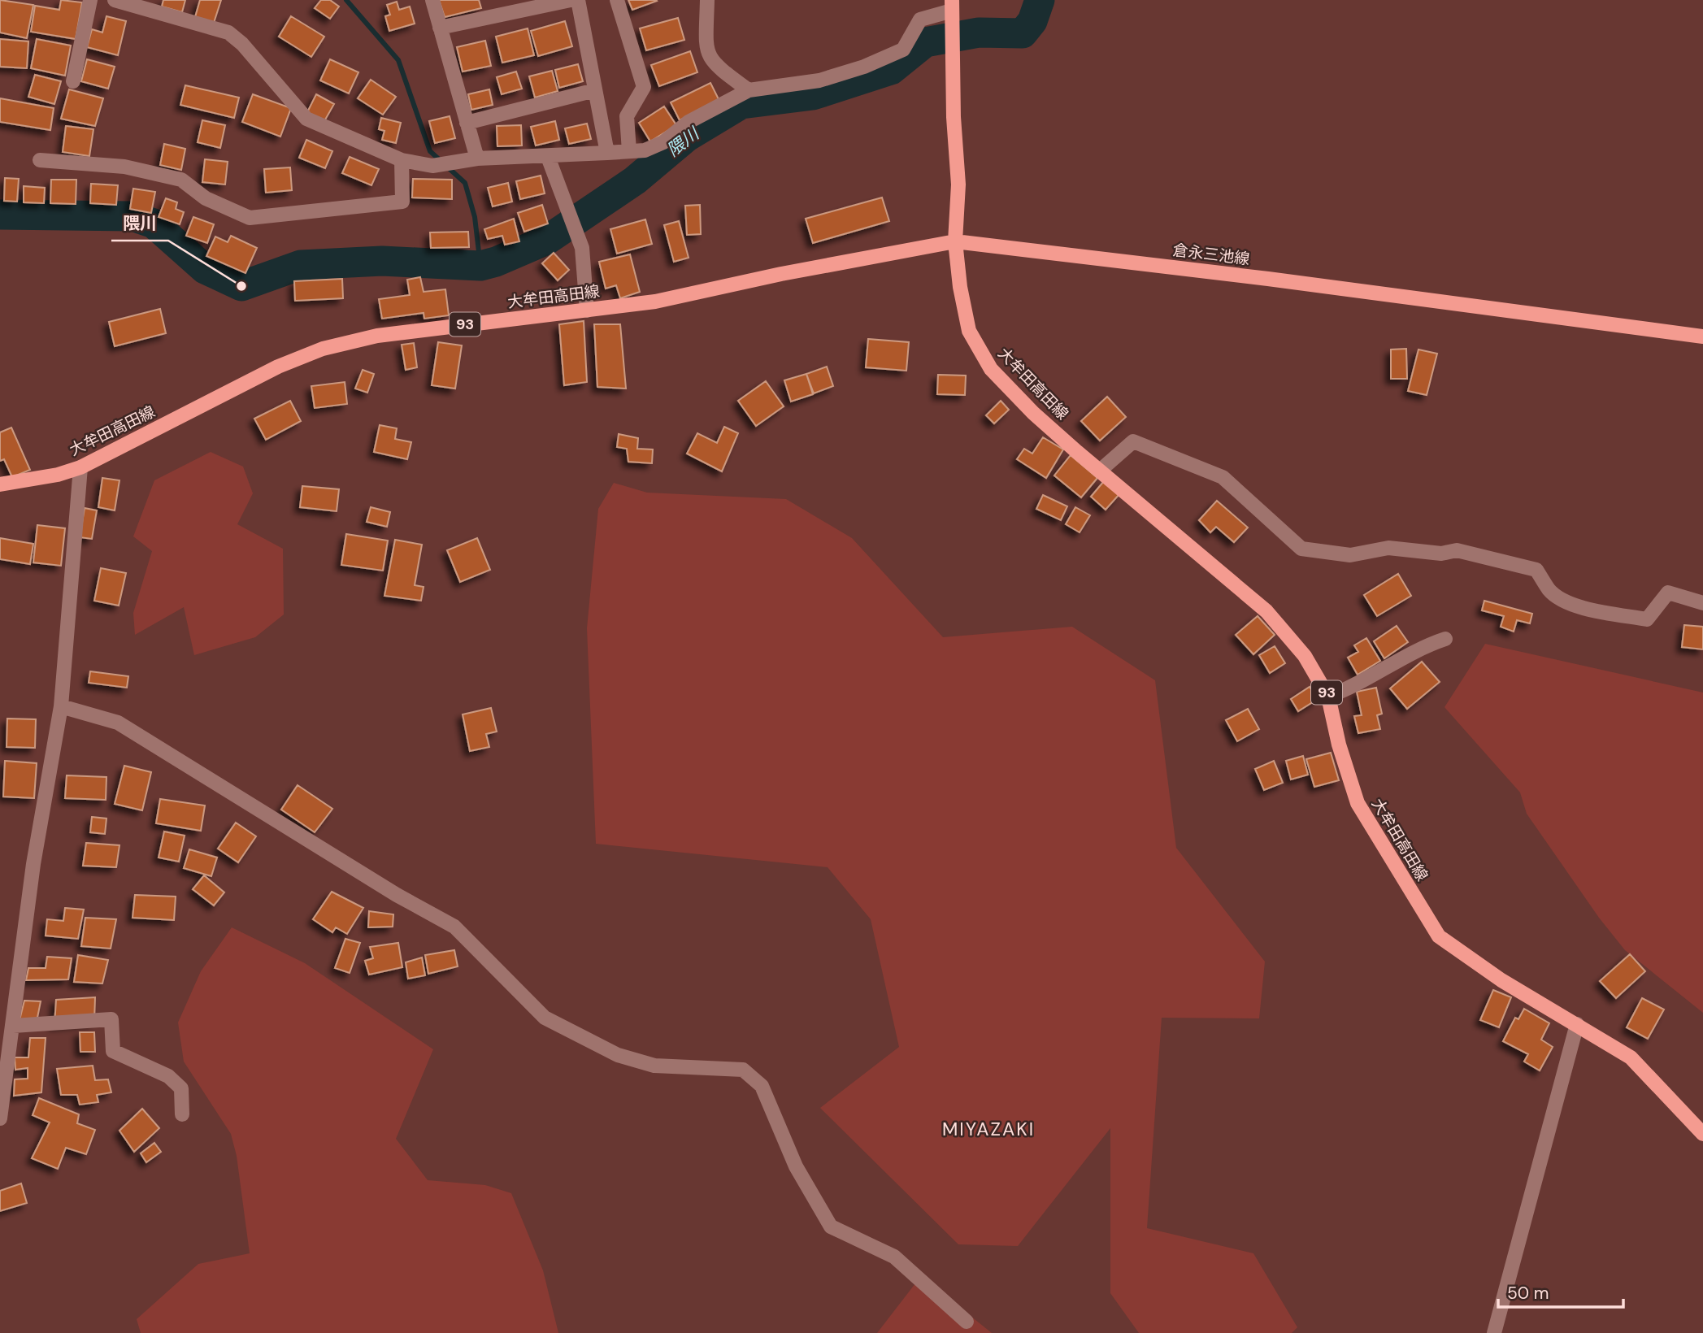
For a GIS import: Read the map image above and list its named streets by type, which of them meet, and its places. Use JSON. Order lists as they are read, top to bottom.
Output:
{
  "streets": {
    "main road": ["倉永三池線", "大牟田高田線", "93"]
  },
  "crossings": [
    ["倉永三池線", "大牟田高田線"]
  ],
  "districts": ["MIYAZAKI"],
  "water": ["隈川"],
  "places": ["隈川"],
  "scale_bar": "50 m"
}
